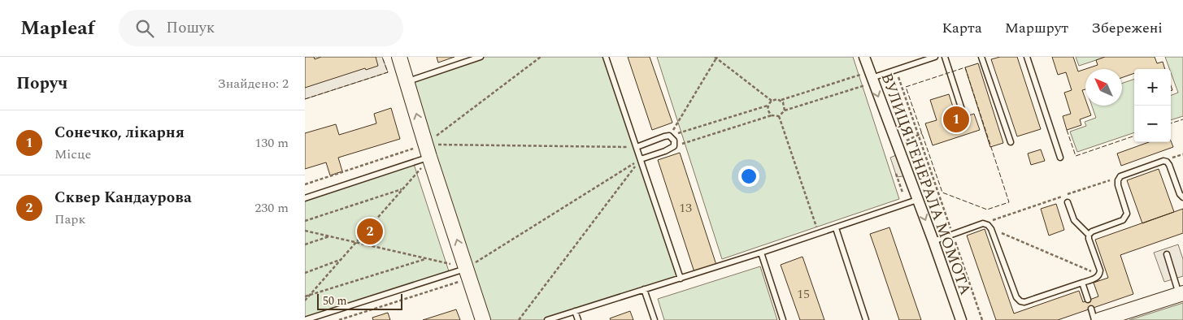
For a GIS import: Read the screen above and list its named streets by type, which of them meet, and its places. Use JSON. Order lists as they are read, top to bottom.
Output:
{
  "streets": {
    "street": ["ВУЛИЦЯ ГЕНЕРАЛА МОМОТА"]
  },
  "one_way": ["ВУЛИЦЯ ГЕНЕРАЛА МОМОТА"],
  "house_numbers": ["13", "15"],
  "scale_bar": "50 m",
  "north": "top left",
  "page": {
    "header": "Mapleaf",
    "search": "Пошук",
    "nav": ["Карта", "Маршрут", "Збережені"],
    "heading": ["Поруч", "Знайдено: 2"],
    "map_buttons": ["+", "−"],
    "pins": ["1", "2"],
    "list": [
      {
        "mark": "1",
        "name": "Сонечко, лікарня",
        "note": "Місце",
        "value": "130 m"
      },
      {
        "mark": "2",
        "name": "Сквер Кандаурова",
        "note": "Парк",
        "value": "230 m"
      }
    ],
    "scale": "50 m"
  }
}
